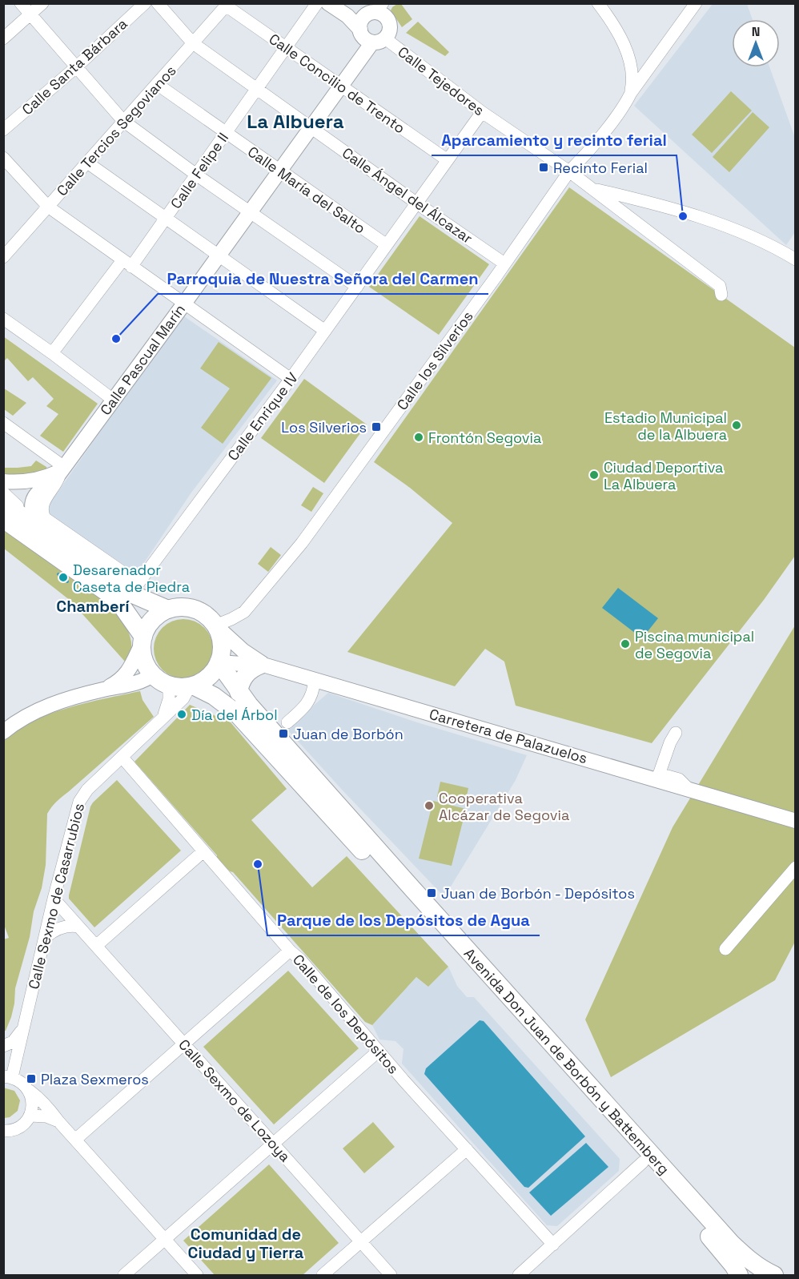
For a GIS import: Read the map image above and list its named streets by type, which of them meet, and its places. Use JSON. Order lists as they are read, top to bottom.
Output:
{
  "streets": {
    "main road": ["Avenida Don Juan de Borbón y Battemberg"],
    "street": [
      "Calle Santa Bárbara",
      "Calle Tejedores",
      "Calle Concilio de Trento",
      "Calle Tercios Segovianos",
      "Calle Felipe II",
      "Calle María del Salto",
      "Calle Ángel del Álcazar",
      "Calle Pascual Marín",
      "Calle los Silverios",
      "Calle Enrique IV",
      "Carretera de Palazuelos",
      "Calle Sexmo de Casarrubios",
      "Calle de los Depósitos",
      "Calle Sexmo de Lozoya"
    ]
  },
  "crossings": [
    ["Calle Tejedores", "Calle Pascual Marín"],
    ["Calle Tejedores", "Calle los Silverios"],
    ["Calle Tejedores", "Calle Enrique IV"],
    ["Calle Concilio de Trento", "Calle Tercios Segovianos"],
    ["Calle Concilio de Trento", "Calle Felipe II"],
    ["Calle Concilio de Trento", "Calle Pascual Marín"],
    ["Calle Concilio de Trento", "Calle Enrique IV"],
    ["Calle Tercios Segovianos", "Calle María del Salto"],
    ["Calle Tercios Segovianos", "Calle Ángel del Álcazar"],
    ["Calle Felipe II", "Calle María del Salto"],
    ["Calle Felipe II", "Calle Ángel del Álcazar"],
    ["Calle María del Salto", "Calle Pascual Marín"],
    ["Calle María del Salto", "Calle Enrique IV"],
    ["Calle Ángel del Álcazar", "Calle Pascual Marín"],
    ["Calle Ángel del Álcazar", "Calle los Silverios"],
    ["Calle Ángel del Álcazar", "Calle Enrique IV"],
    ["Calle Pascual Marín", "Calle Enrique IV"],
    ["Calle los Silverios", "Carretera de Palazuelos"],
    ["Calle los Silverios", "Calle Sexmo de Casarrubios"],
    ["Calle los Silverios", "Avenida Don Juan de Borbón y Battemberg"],
    ["Carretera de Palazuelos", "Calle Sexmo de Casarrubios"],
    ["Carretera de Palazuelos", "Avenida Don Juan de Borbón y Battemberg"],
    ["Calle Sexmo de Casarrubios", "Calle de los Depósitos"],
    ["Calle Sexmo de Casarrubios", "Avenida Don Juan de Borbón y Battemberg"],
    ["Calle Sexmo de Casarrubios", "Calle Sexmo de Lozoya"]
  ],
  "districts": ["La Albuera", "Chamberí", "Comunidad de Ciudad y Tierra"],
  "places": {
    "transit": [
      "Recinto Ferial",
      "Los Silverios",
      "Juan de Borbón",
      "Juan de Borbón - Depósitos",
      "Plaza Sexmeros"
    ],
    "other": [
      "Aparcamiento y recinto ferial",
      "Parroquia de Nuestra Señora del Carmen",
      "Estadio Municipal de la Albuera",
      "Frontón Segovia",
      "Ciudad Deportiva La Albuera",
      "Desarenador Caseta de Piedra",
      "Piscina municipal de Segovia",
      "Día del Árbol",
      "Cooperativa Alcázar de Segovia",
      "Parque de los Depósitos de Agua"
    ]
  },
  "north": "top"
}
